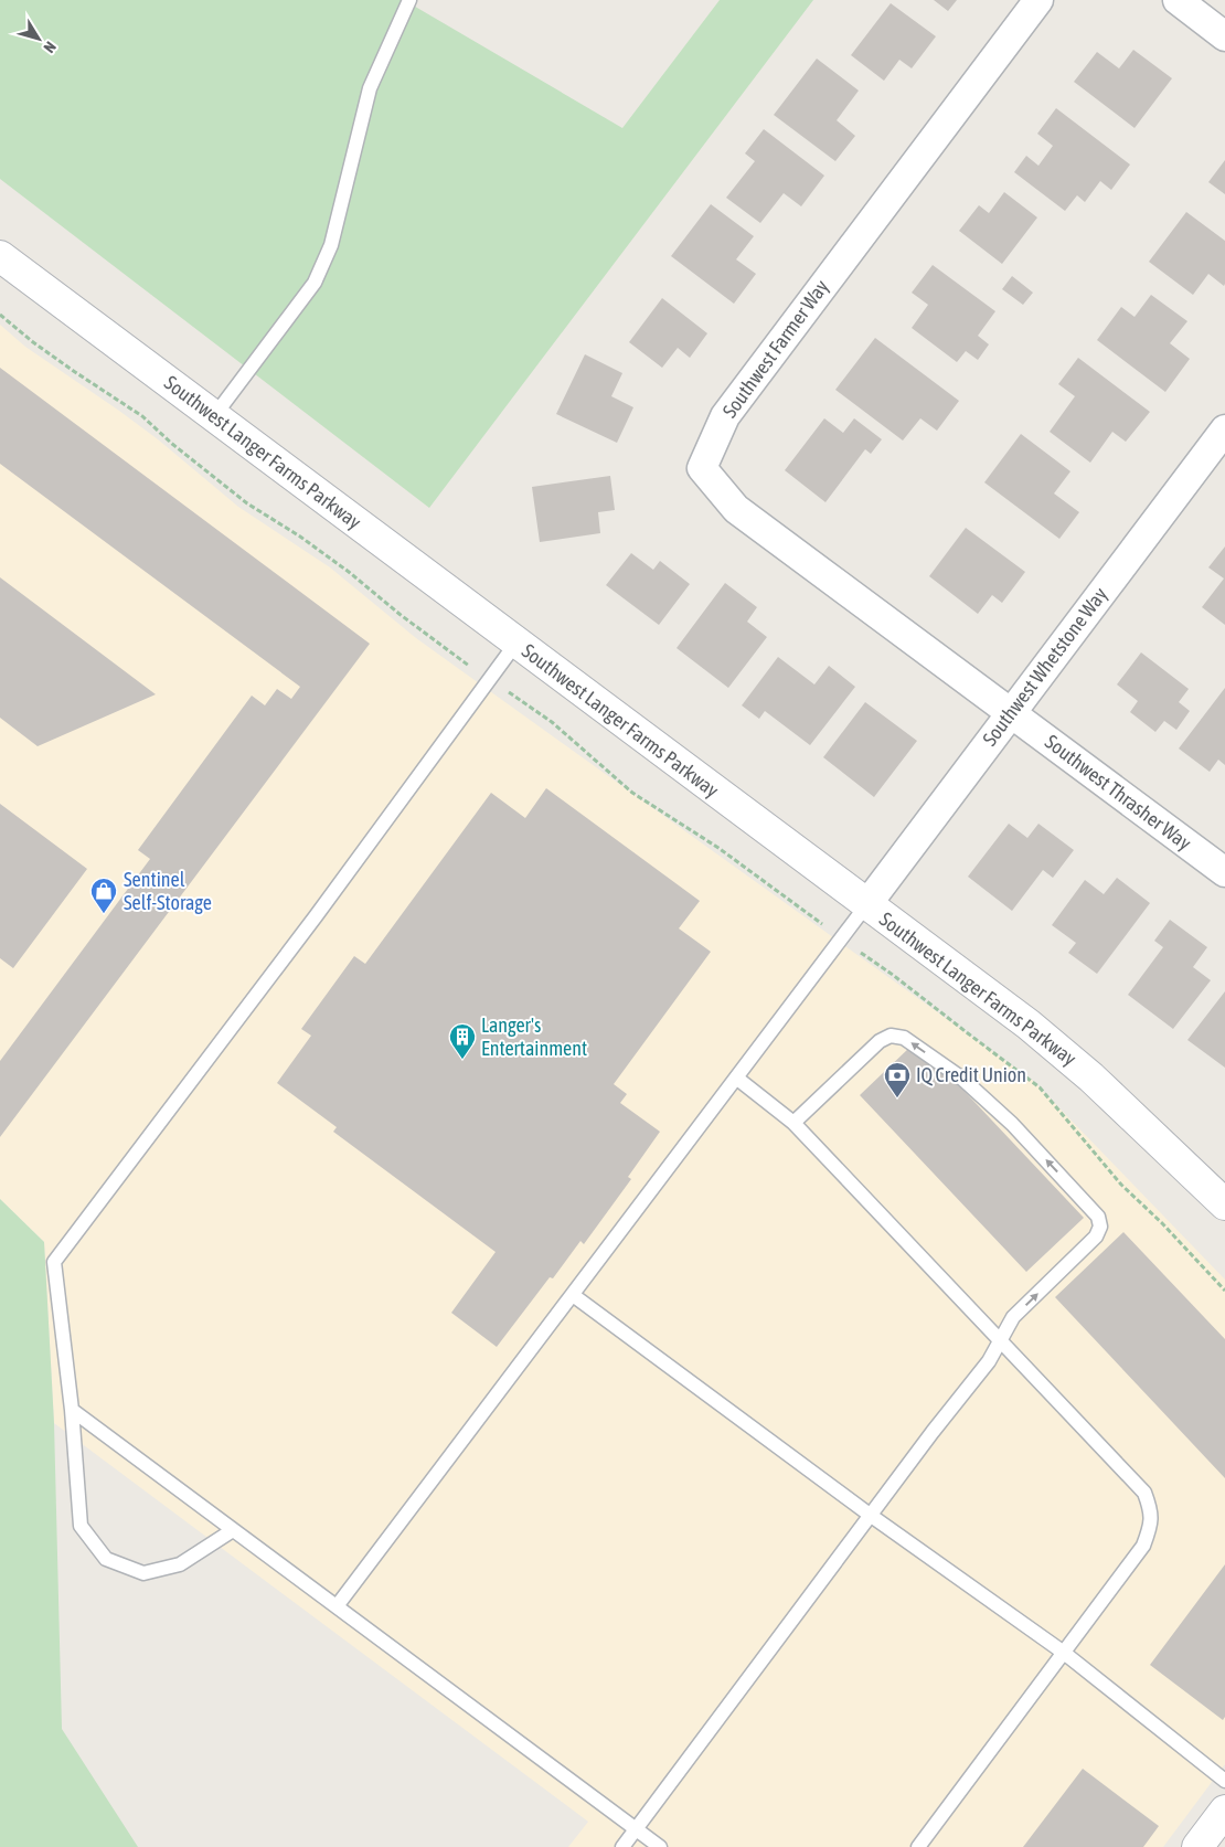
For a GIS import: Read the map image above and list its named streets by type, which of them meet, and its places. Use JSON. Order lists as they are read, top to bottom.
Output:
{
  "streets": {
    "main road": ["Southwest Langer Farms Parkway"],
    "street": ["Southwest Farmer Way", "Southwest Whetstone Way", "Southwest Thrasher Way"]
  },
  "crossings": [
    ["Southwest Farmer Way", "Southwest Whetstone Way"],
    ["Southwest Farmer Way", "Southwest Thrasher Way"],
    ["Southwest Langer Farms Parkway", "Southwest Whetstone Way"],
    ["Southwest Whetstone Way", "Southwest Thrasher Way"]
  ],
  "places": {
    "shop": ["Sentinel Self-Storage"],
    "building": ["Langer's Entertainment"],
    "bank": ["IQ Credit Union"]
  },
  "north": "bottom right"
}
